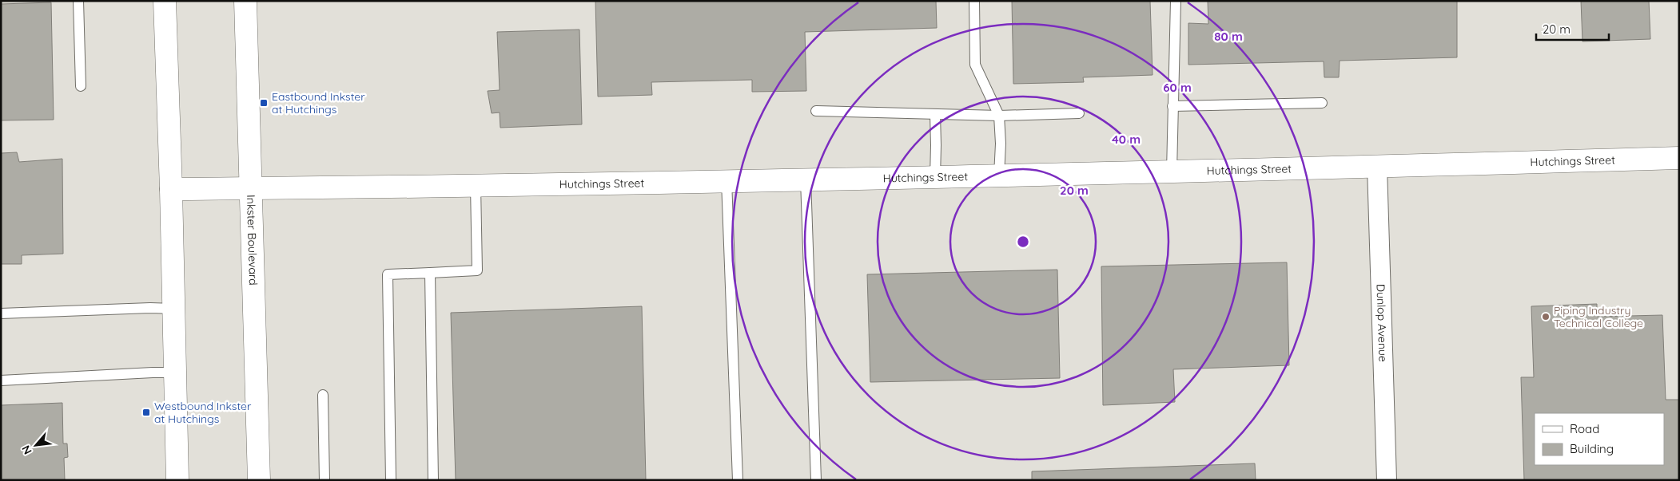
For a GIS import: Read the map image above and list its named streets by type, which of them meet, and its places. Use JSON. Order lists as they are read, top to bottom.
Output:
{
  "streets": {
    "street": ["Hutchings Street", "Inkster Boulevard", "Dunlop Avenue"]
  },
  "crossings": [
    ["Hutchings Street", "Inkster Boulevard"],
    ["Hutchings Street", "Dunlop Avenue"]
  ],
  "places": {
    "transit": ["Eastbound Inkster at Hutchings", "Westbound Inkster at Hutchings"],
    "other": ["Piping Industry Technical College"]
  },
  "legend": ["Road", "Building"],
  "scale_bar": "20 m",
  "north": "bottom left",
  "rings": [
    "80 m",
    "60 m",
    "40 m",
    "20 m"
  ]
}
